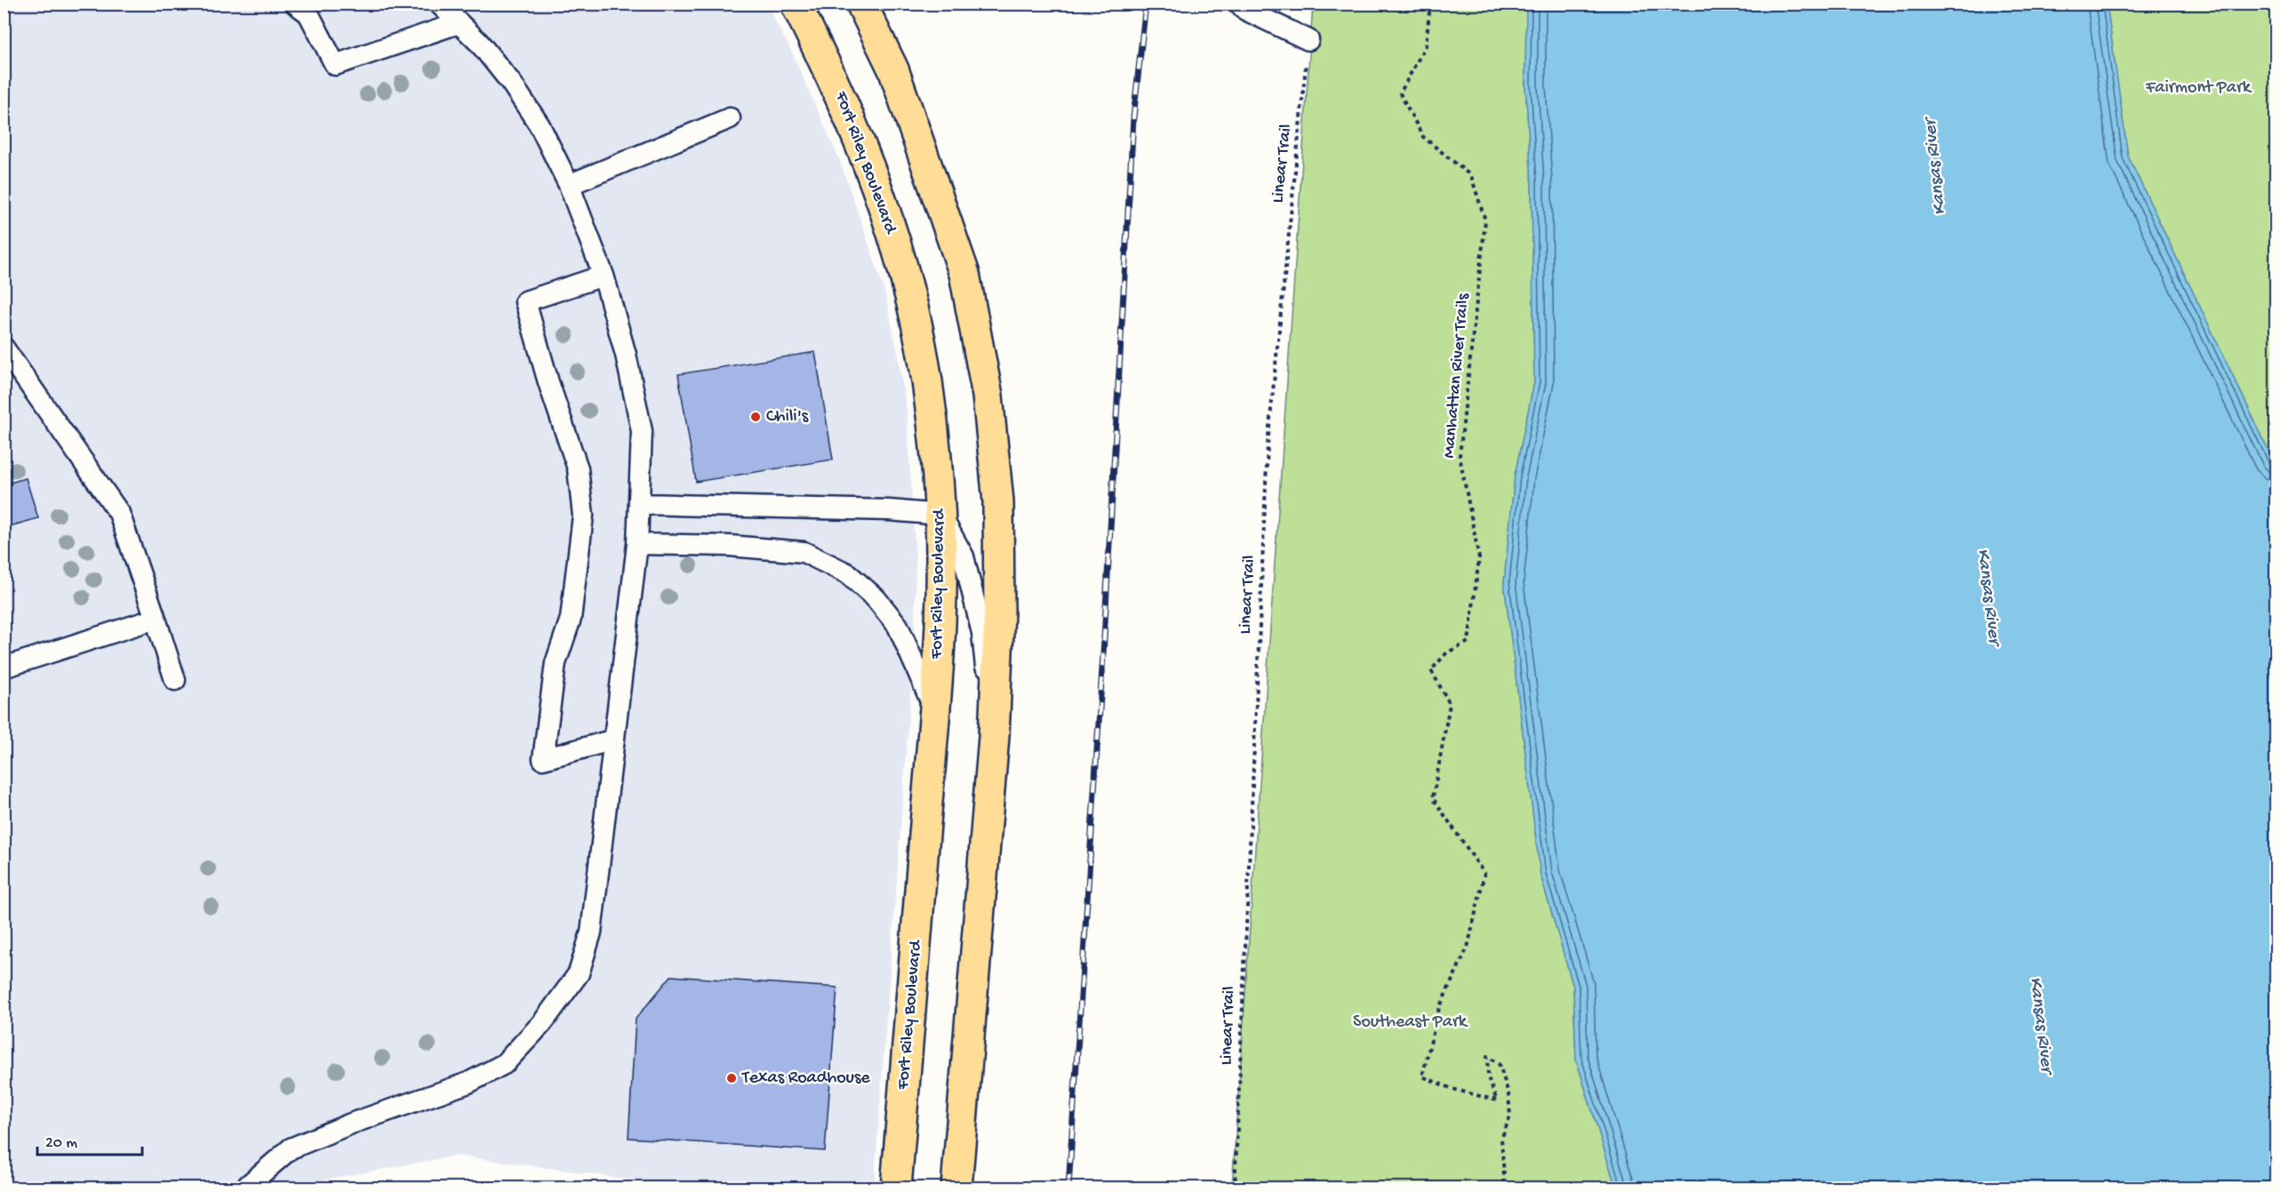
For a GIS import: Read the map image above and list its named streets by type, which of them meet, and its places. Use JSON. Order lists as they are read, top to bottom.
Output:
{
  "streets": {
    "highway": ["Fort Riley Boulevard"],
    "path": ["Linear Trail", "Manhattan River Trails"]
  },
  "water": ["Kansas River"],
  "parks": ["Fairmont Park", "Southeast Park"],
  "places": ["Chili's", "Texas Roadhouse"],
  "scale_bar": "20 m"
}
